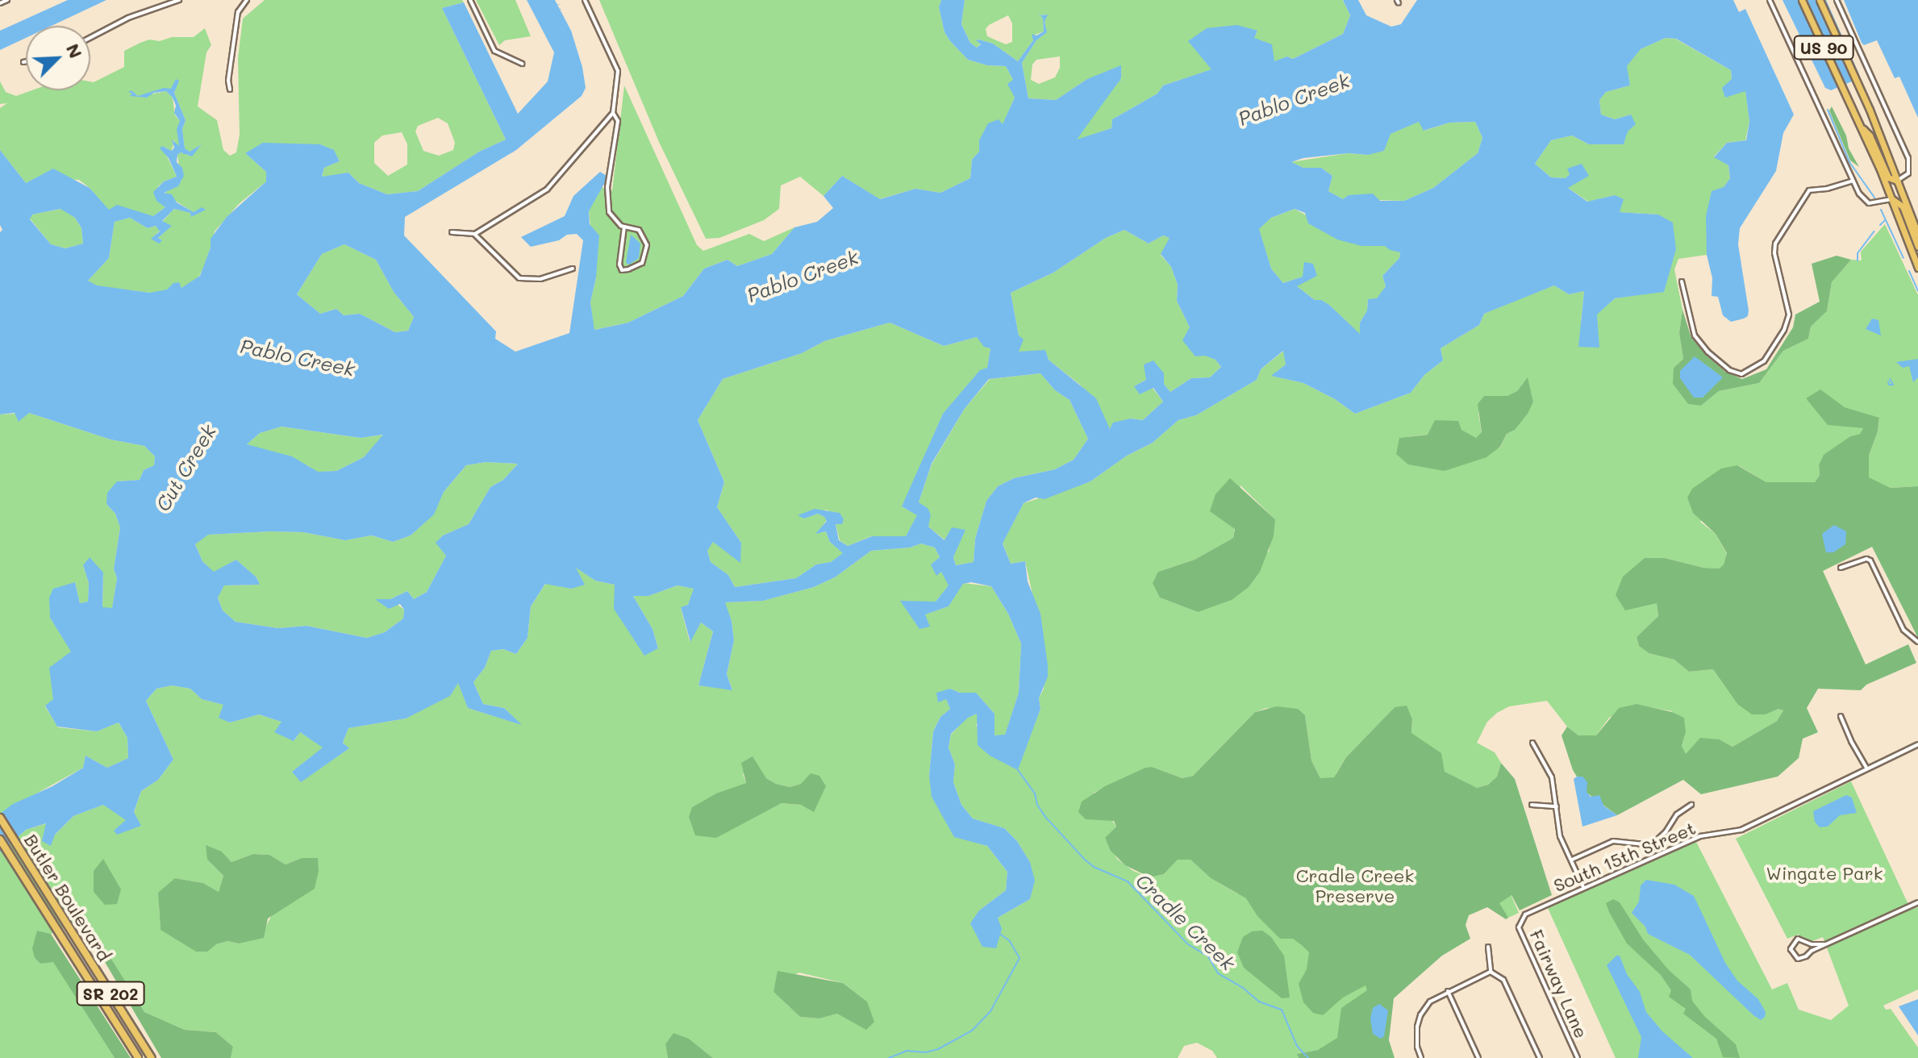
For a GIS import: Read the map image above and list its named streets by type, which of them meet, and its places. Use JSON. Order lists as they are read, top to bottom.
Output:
{
  "streets": {
    "highway": ["US 90", "Butler Boulevard", "SR 202"],
    "street": ["South 15th Street", "Fairway Lane"]
  },
  "crossings": [
    ["South 15th Street", "Fairway Lane"]
  ],
  "water": ["Pablo Creek", "Cut Creek", "Cradle Creek"],
  "parks": ["Wingate Park", "Cradle Creek Preserve"],
  "north": "top right"
}
